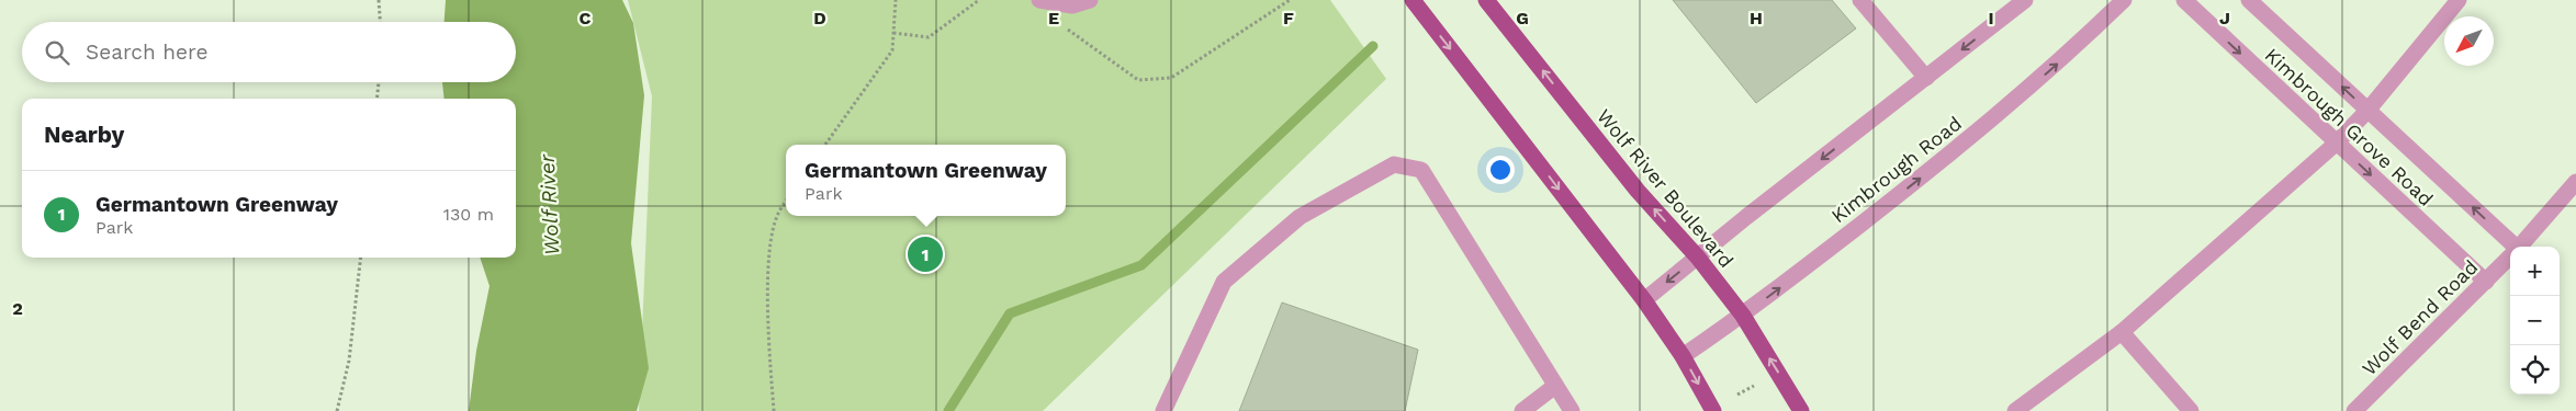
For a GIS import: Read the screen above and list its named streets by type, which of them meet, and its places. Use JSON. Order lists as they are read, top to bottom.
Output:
{
  "streets": {
    "main road": ["Wolf River Boulevard"],
    "street": ["Kimbrough Grove Road", "Kimbrough Road", "Wolf Bend Road"]
  },
  "crossings": [
    ["Kimbrough Grove Road", "Wolf Bend Road"],
    ["Kimbrough Road", "Wolf River Boulevard"]
  ],
  "water": ["Wolf River"],
  "north": "bottom left",
  "page": {
    "search": "Search here",
    "heading": "Nearby",
    "popup": ["Germantown Greenway", "Park"],
    "list": [
      {
        "mark": "1",
        "name": "Germantown Greenway",
        "note": "Park",
        "value": "130 m"
      }
    ],
    "pins": "1",
    "map_buttons": ["+", "−"]
  },
  "grid": {
    "columns": [
      "C",
      "D",
      "E",
      "F",
      "G",
      "H",
      "I",
      "J"
    ],
    "rows": ["2"]
  }
}
